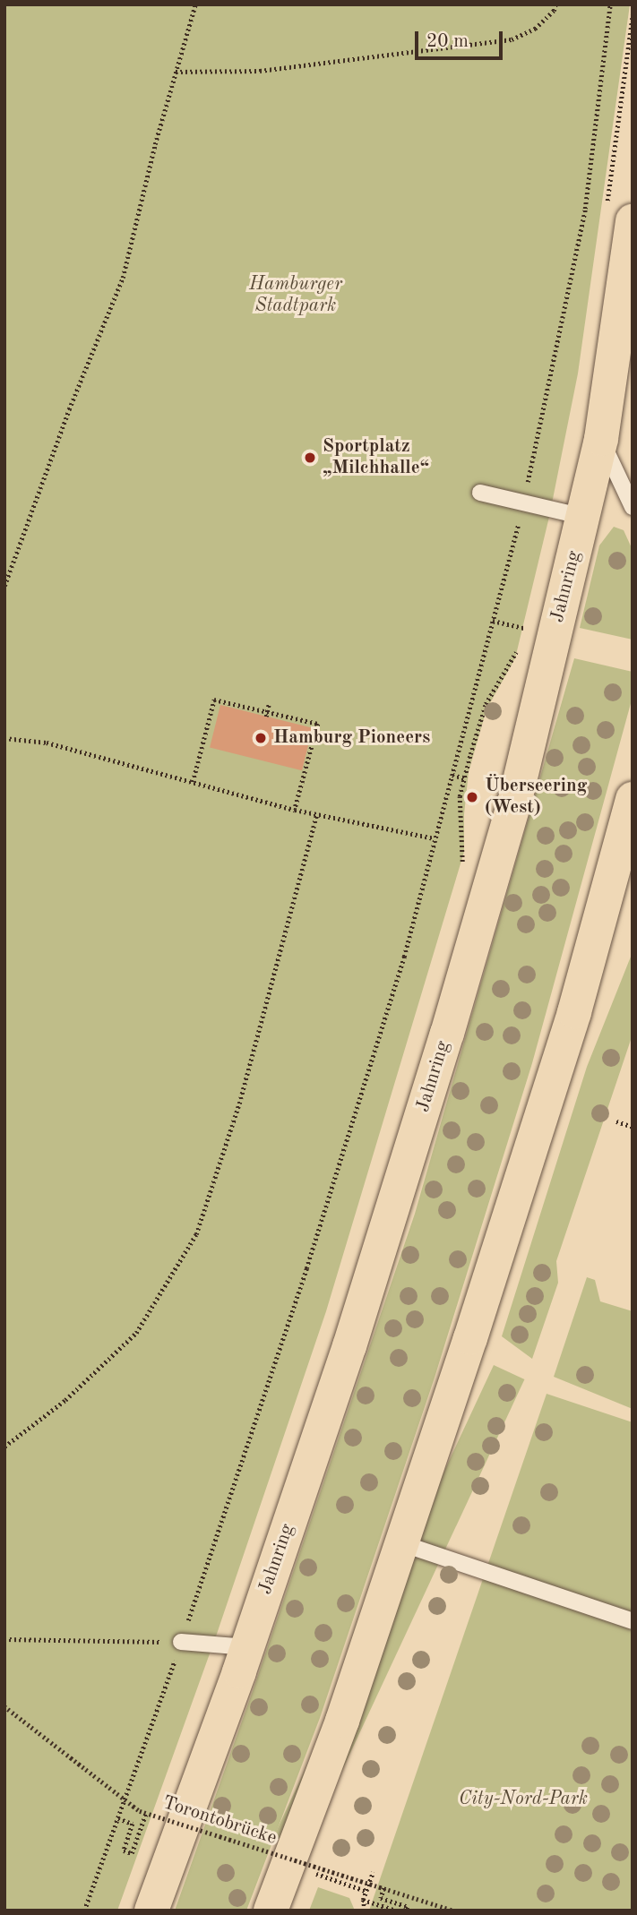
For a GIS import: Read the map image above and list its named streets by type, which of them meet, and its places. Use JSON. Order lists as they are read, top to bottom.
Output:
{
  "streets": {
    "main road": ["Jahnring"],
    "path": ["Torontobrücke"]
  },
  "parks": ["Hamburger Stadtpark", "City-Nord-Park"],
  "places": ["Sportplatz „Milchhalle“", "Hamburg Pioneers", "Überseering (West)"],
  "scale_bar": "20 m"
}
